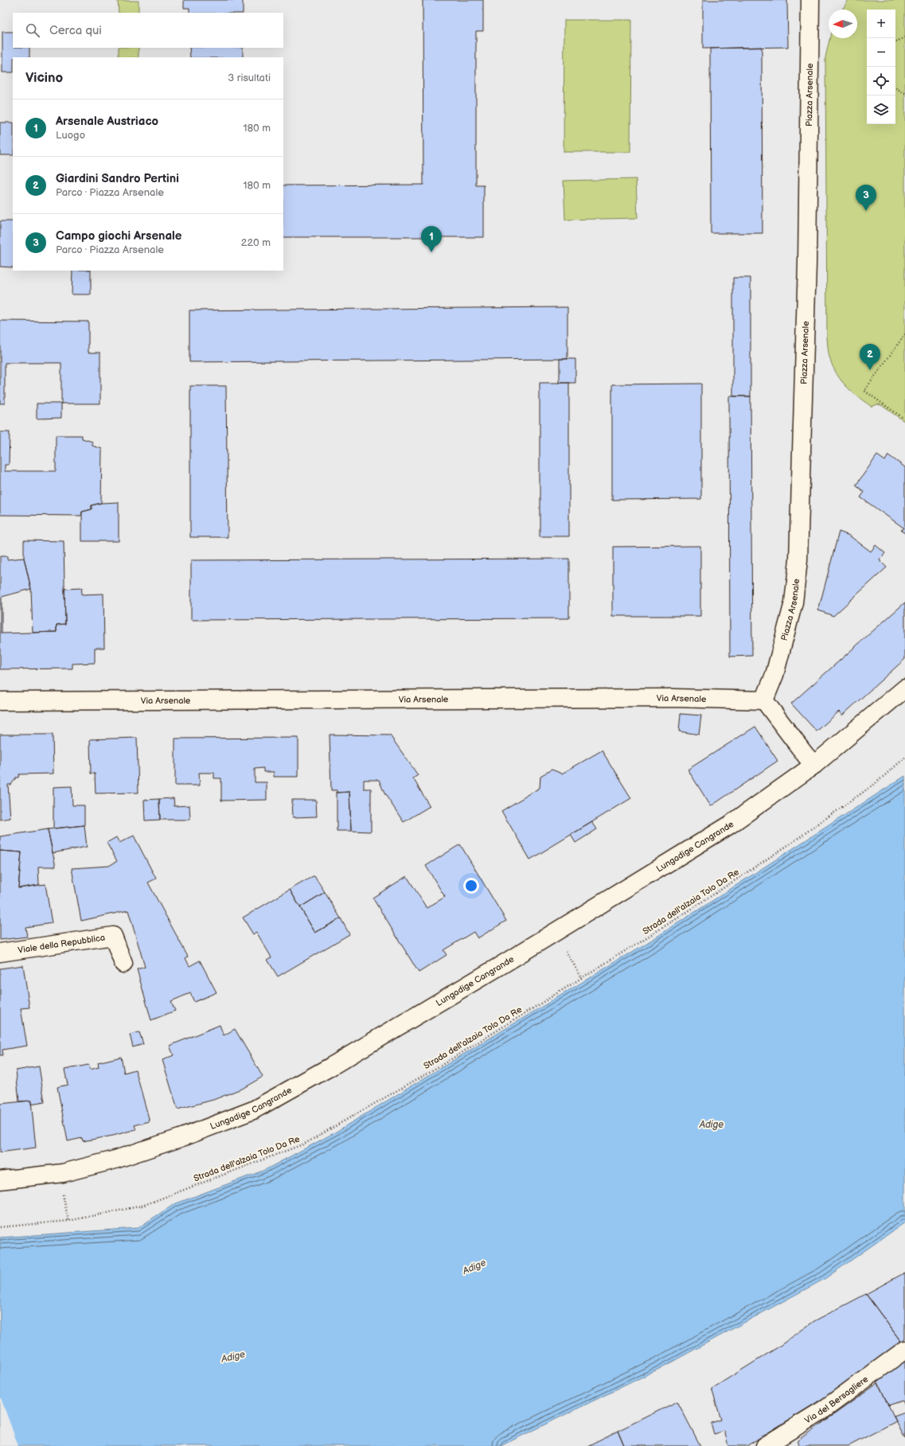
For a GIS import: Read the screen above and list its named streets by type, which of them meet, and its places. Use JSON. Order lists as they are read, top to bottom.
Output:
{
  "streets": {
    "street": [
      "Piazza Arsenale",
      "Via Arsenale",
      "Lungadige Cangrande",
      "Viale della Repubblica",
      "Via del Bersagliere"
    ],
    "path": ["Strada dell'alzaia Tolo Da Re"]
  },
  "crossings": [
    ["Piazza Arsenale", "Via Arsenale"]
  ],
  "water": ["Adige"],
  "north": "left",
  "page": {
    "map_buttons": ["+", "−"],
    "search": "Cerca qui",
    "heading": ["Vicino", "3 risultati"],
    "list": [
      {
        "mark": "1",
        "name": "Arsenale Austriaco",
        "note": "Luogo",
        "value": "180 m"
      },
      {
        "mark": "2",
        "name": "Giardini Sandro Pertini",
        "note": "Parco · Piazza Arsenale",
        "value": "180 m"
      },
      {
        "mark": "3",
        "name": "Campo giochi Arsenale",
        "note": "Parco · Piazza Arsenale",
        "value": "220 m"
      }
    ],
    "pins": ["3", "1", "2"]
  }
}
